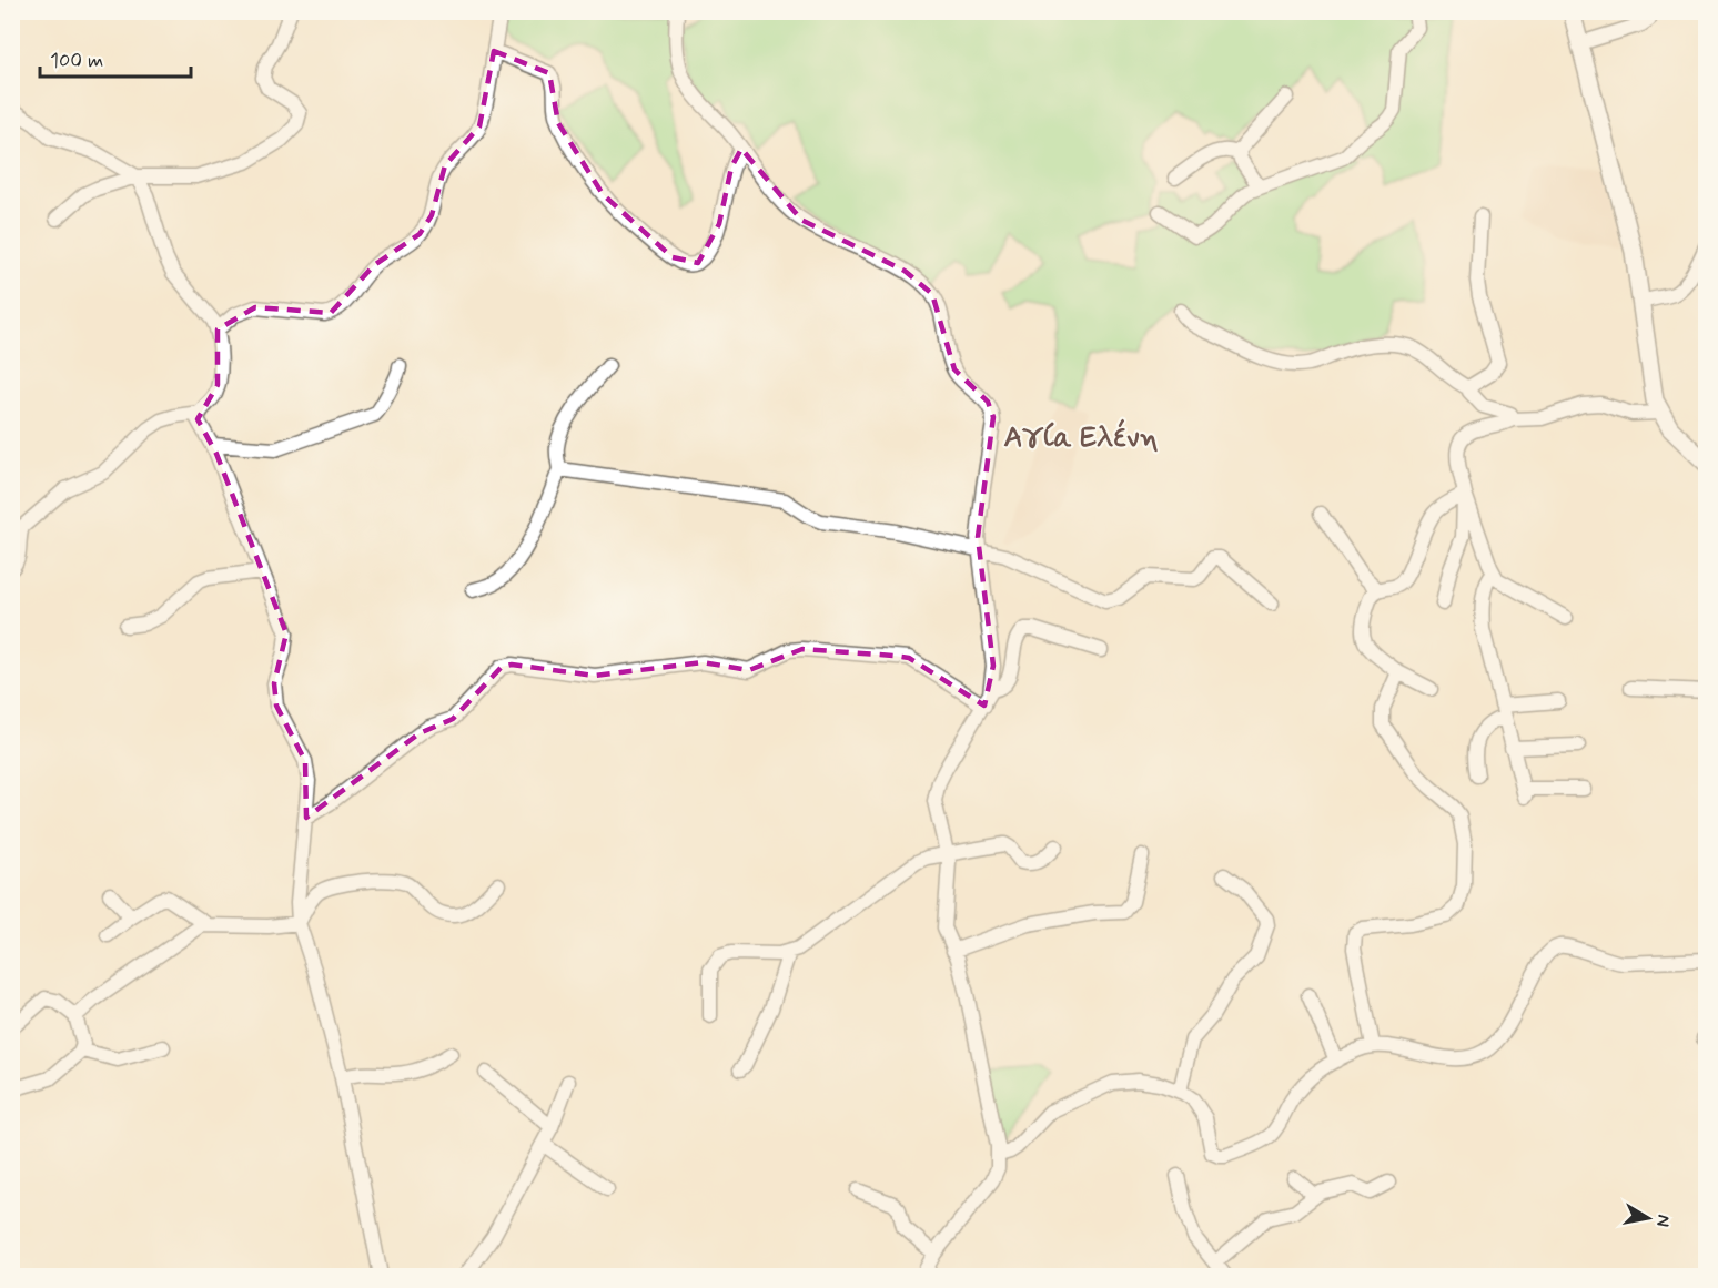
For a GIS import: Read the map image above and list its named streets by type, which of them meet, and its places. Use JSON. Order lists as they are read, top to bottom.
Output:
{
  "districts": ["Αγία Ελένη"],
  "scale_bar": "100 m",
  "north": "right"
}
